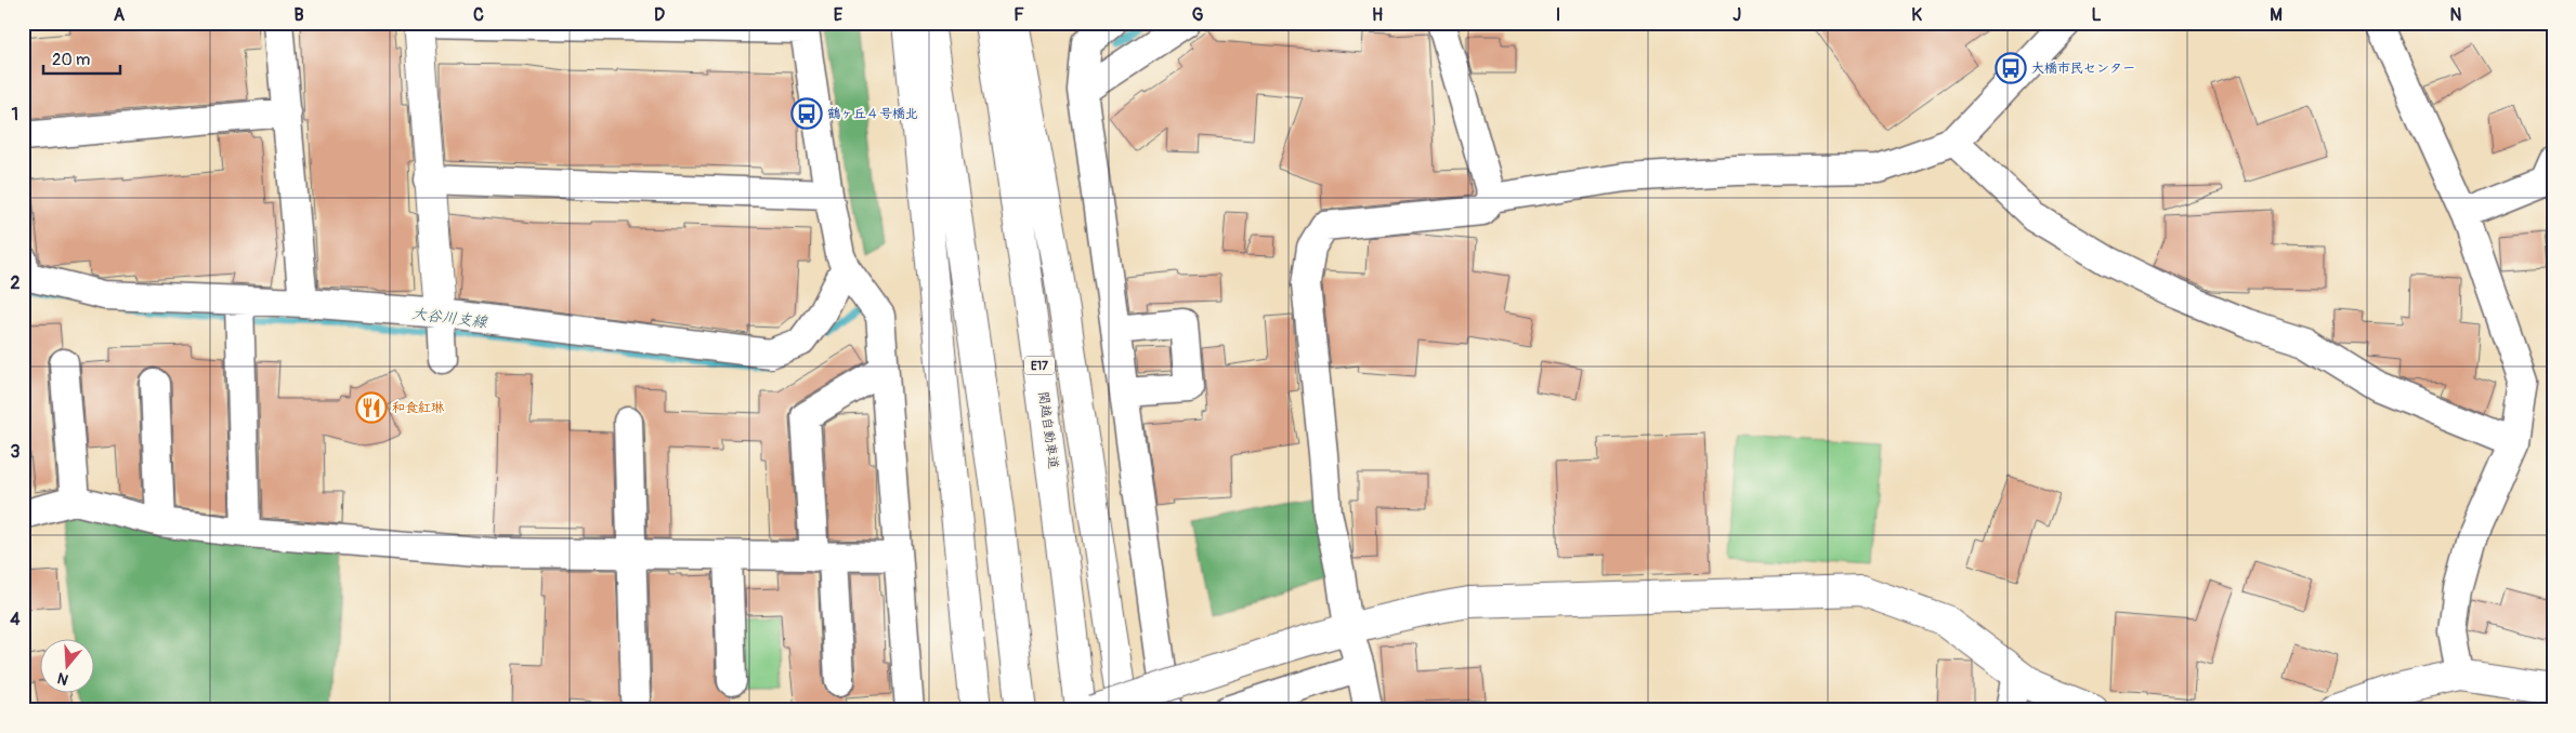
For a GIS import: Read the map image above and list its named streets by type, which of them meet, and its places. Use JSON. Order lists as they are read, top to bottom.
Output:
{
  "streets": {
    "main road": ["E17", "関越自動車道"]
  },
  "water": ["大谷川支線"],
  "places": {
    "bus stop": ["大橋市民センター", "鶴ヶ丘４号橋北"],
    "restaurant": ["和食紅琳"]
  },
  "scale_bar": "20 m",
  "north": "bottom",
  "grid": {
    "columns": [
      "A",
      "B",
      "C",
      "D",
      "E",
      "F",
      "G",
      "H",
      "I",
      "J",
      "K",
      "L",
      "M",
      "N"
    ],
    "rows": [
      "1",
      "2",
      "3",
      "4"
    ]
  }
}
